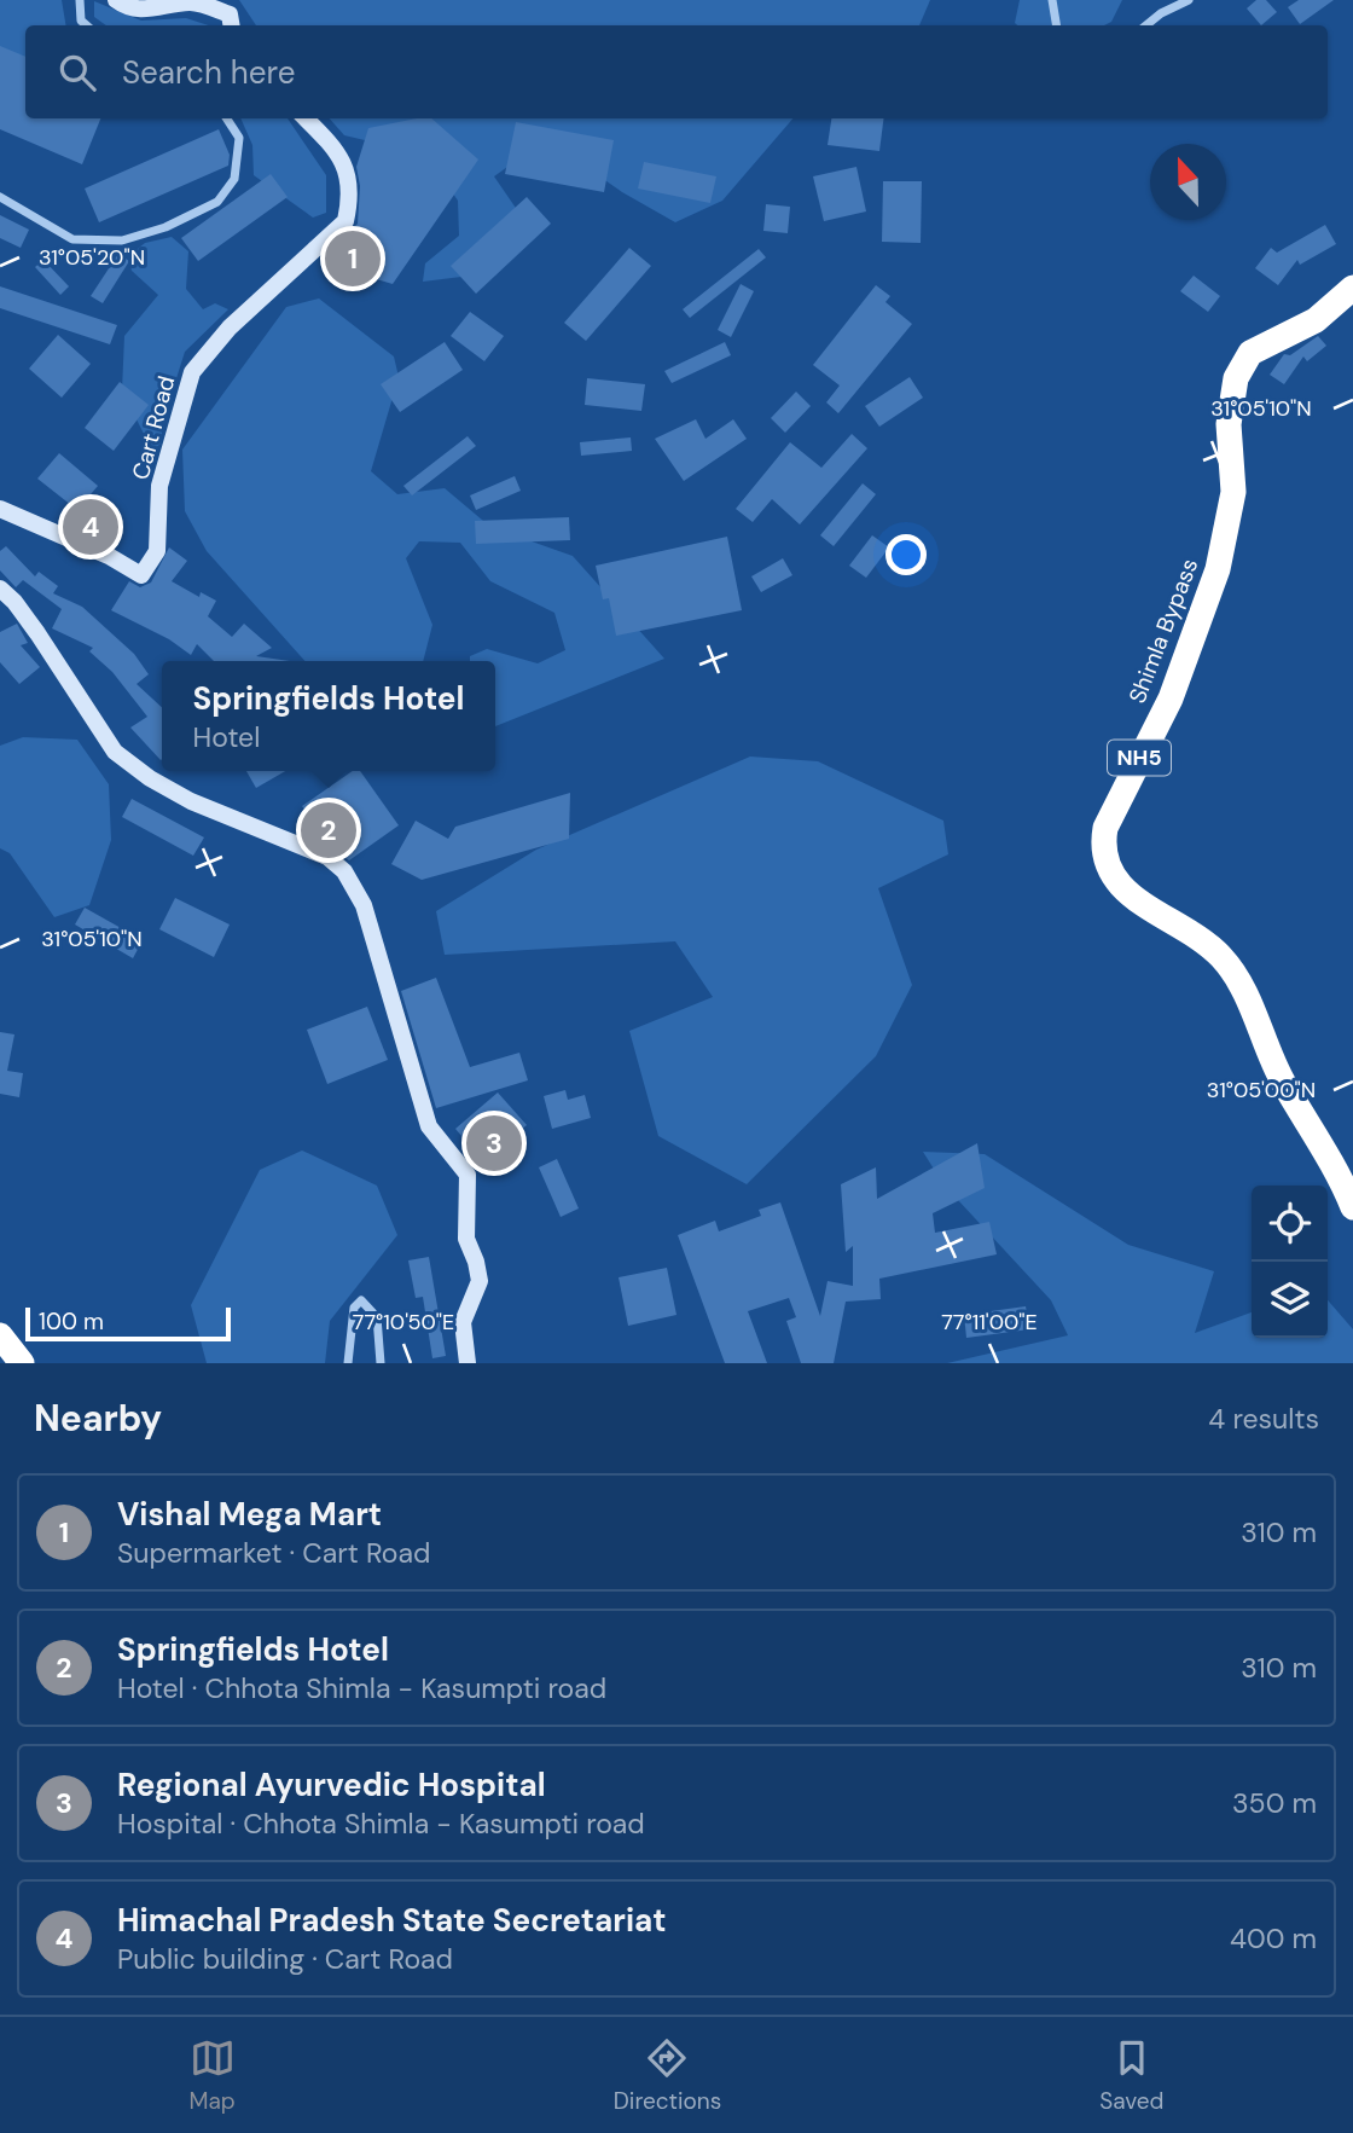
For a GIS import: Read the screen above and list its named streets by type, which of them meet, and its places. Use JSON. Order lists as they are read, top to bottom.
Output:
{
  "streets": {
    "highway": ["Shimla Bypass", "NH5"],
    "street": ["Cart Road"]
  },
  "scale_bar": "100 m",
  "north": "top",
  "page": {
    "search": "Search here",
    "pins": [
      "1",
      "4",
      "2",
      "3"
    ],
    "popup": ["Springfields Hotel", "Hotel"],
    "scale": "100 m",
    "heading": ["Nearby", "4 results"],
    "list": [
      {
        "mark": "1",
        "name": "Vishal Mega Mart",
        "note": "Supermarket · Cart Road",
        "value": "310 m"
      },
      {
        "mark": "2",
        "name": "Springfields Hotel",
        "note": "Hotel · Chhota Shimla - Kasumpti road",
        "value": "310 m"
      },
      {
        "mark": "3",
        "name": "Regional Ayurvedic Hospital",
        "note": "Hospital · Chhota Shimla - Kasumpti road",
        "value": "350 m"
      },
      {
        "mark": "4",
        "name": "Himachal Pradesh State Secretariat",
        "note": "Public building · Cart Road",
        "value": "400 m"
      }
    ],
    "nav": ["Map", "Directions", "Saved"]
  },
  "coordinates": [
    "31°05'20\"N",
    "31°05'10\"N",
    "31°05'00\"N",
    "77°10'50\"E",
    "77°11'00\"E"
  ]
}
